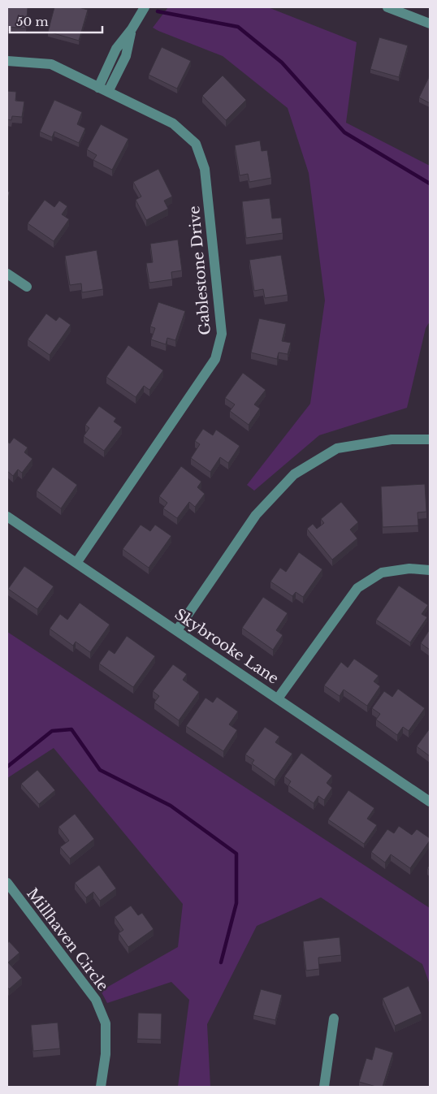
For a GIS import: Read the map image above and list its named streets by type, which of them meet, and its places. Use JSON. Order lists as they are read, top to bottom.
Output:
{
  "streets": {
    "street": ["Gablestone Drive", "Skybrooke Lane", "Millhaven Circle"]
  },
  "crossings": [
    ["Gablestone Drive", "Skybrooke Lane"]
  ],
  "scale_bar": "50 m"
}
